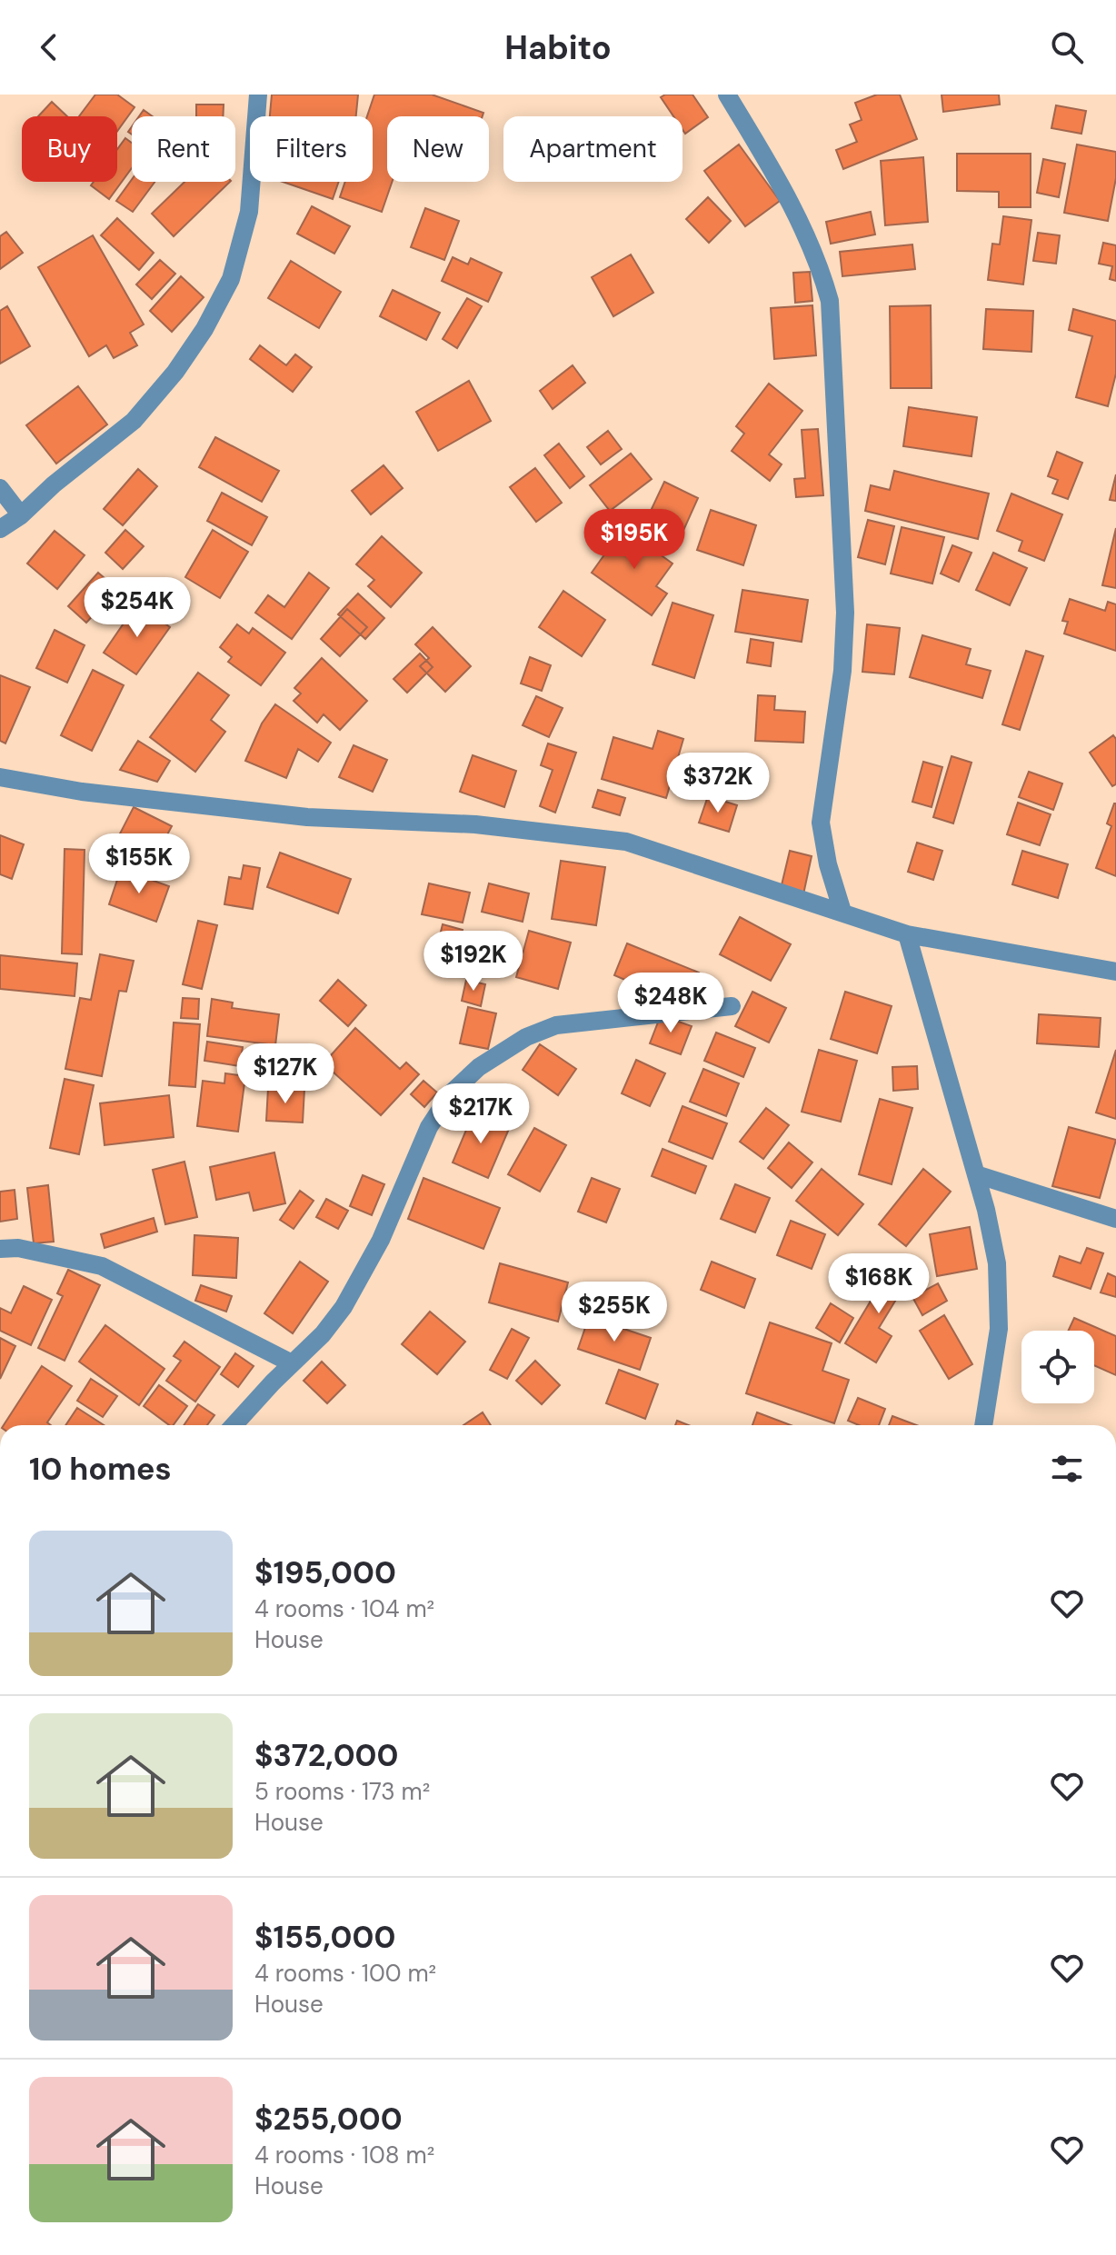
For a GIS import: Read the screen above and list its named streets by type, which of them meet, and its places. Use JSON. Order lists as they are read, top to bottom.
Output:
{
  "page": {
    "header": "Habito",
    "chip": [
      "Buy",
      "Rent",
      "Filters",
      "New",
      "Apartment"
    ],
    "price": [
      "$195K",
      "$254K",
      "$372K",
      "$155K",
      "$192K",
      "$248K",
      "$127K",
      "$217K",
      "$168K",
      "$255K"
    ],
    "heading": "10 homes",
    "list": [
      {
        "name": "$195,000",
        "note": "4 rooms · 104 m² · House"
      },
      {
        "name": "$372,000",
        "note": "5 rooms · 173 m² · House"
      },
      {
        "name": "$155,000",
        "note": "4 rooms · 100 m² · House"
      },
      {
        "name": "$255,000",
        "note": "4 rooms · 108 m² · House"
      }
    ]
  }
}
